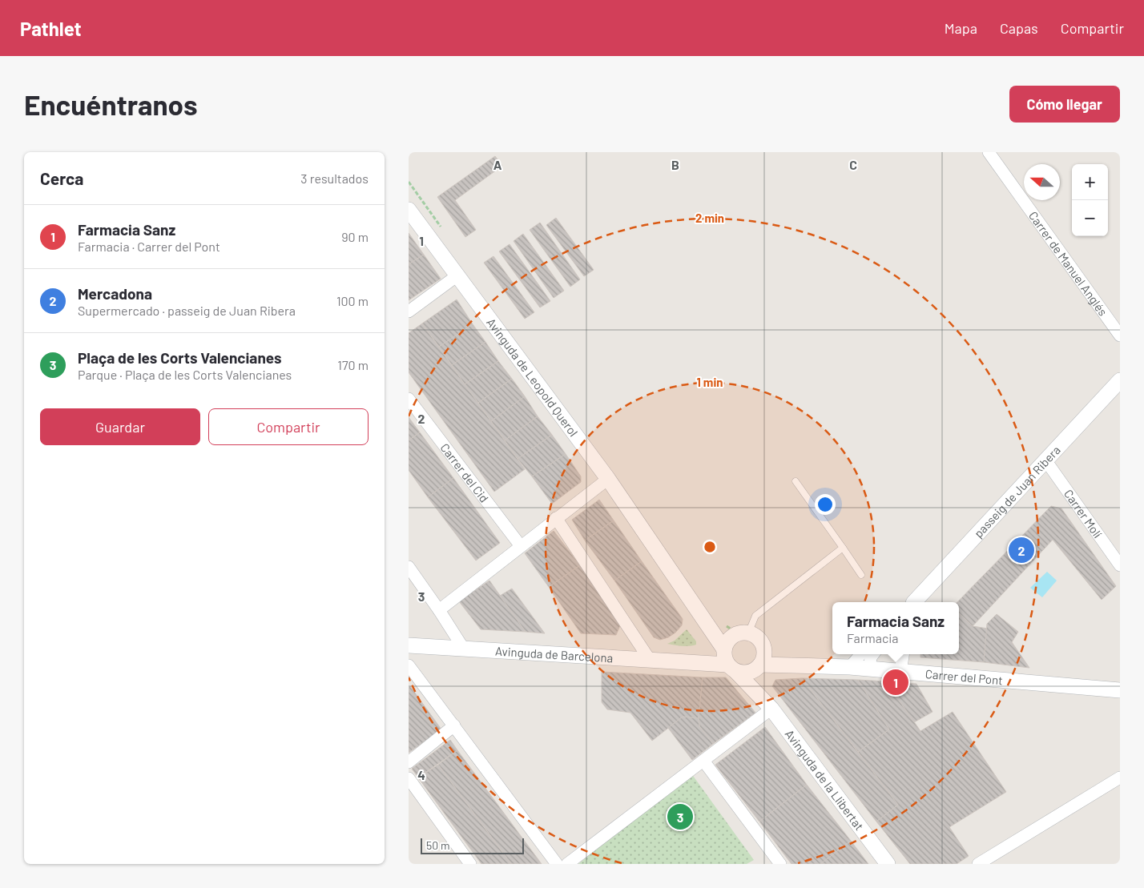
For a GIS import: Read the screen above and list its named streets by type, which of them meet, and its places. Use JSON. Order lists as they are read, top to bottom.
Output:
{
  "streets": {
    "street": [
      "Carrer de Manuel Anglés",
      "Avinguda de Leopold Querol",
      "Carrer del Cid",
      "passeig de Juan Ribera",
      "Carrer Molí",
      "Avinguda de Barcelona",
      "Carrer del Pont",
      "Avinguda de la Llibertat"
    ]
  },
  "crossings": [
    ["Avinguda de Leopold Querol", "Avinguda de Barcelona"],
    ["Avinguda de Leopold Querol", "Carrer del Pont"],
    ["Avinguda de Leopold Querol", "Avinguda de la Llibertat"],
    ["passeig de Juan Ribera", "Carrer Molí"],
    ["Avinguda de Barcelona", "Carrer del Pont"],
    ["Avinguda de Barcelona", "Avinguda de la Llibertat"],
    ["Carrer del Pont", "Avinguda de la Llibertat"]
  ],
  "scale_bar": "50 m",
  "north": "left",
  "page": {
    "header": "Pathlet",
    "nav": ["Mapa", "Capas", "Compartir"],
    "buttons": [
      "Cómo llegar",
      ["Guardar", "Compartir"]
    ],
    "title": "Encuéntranos",
    "heading": ["Cerca", "3 resultados"],
    "map_buttons": ["+", "−"],
    "list": [
      {
        "mark": "1",
        "name": "Farmacia Sanz",
        "note": "Farmacia · Carrer del Pont",
        "value": "90 m"
      },
      {
        "mark": "2",
        "name": "Mercadona",
        "note": "Supermercado · passeig de Juan Ribera",
        "value": "100 m"
      },
      {
        "mark": "3",
        "name": "Plaça de les Corts Valencianes",
        "note": "Parque · Plaça de les Corts Valencianes",
        "value": "170 m"
      }
    ],
    "pins": ["2", "1", "3"],
    "popup": ["Farmacia Sanz", "Farmacia"],
    "scale": "50 m"
  },
  "grid": {
    "columns": ["A", "B", "C"],
    "rows": [
      "1",
      "2",
      "3",
      "4"
    ]
  },
  "rings": ["2 min", "1 min"]
}
